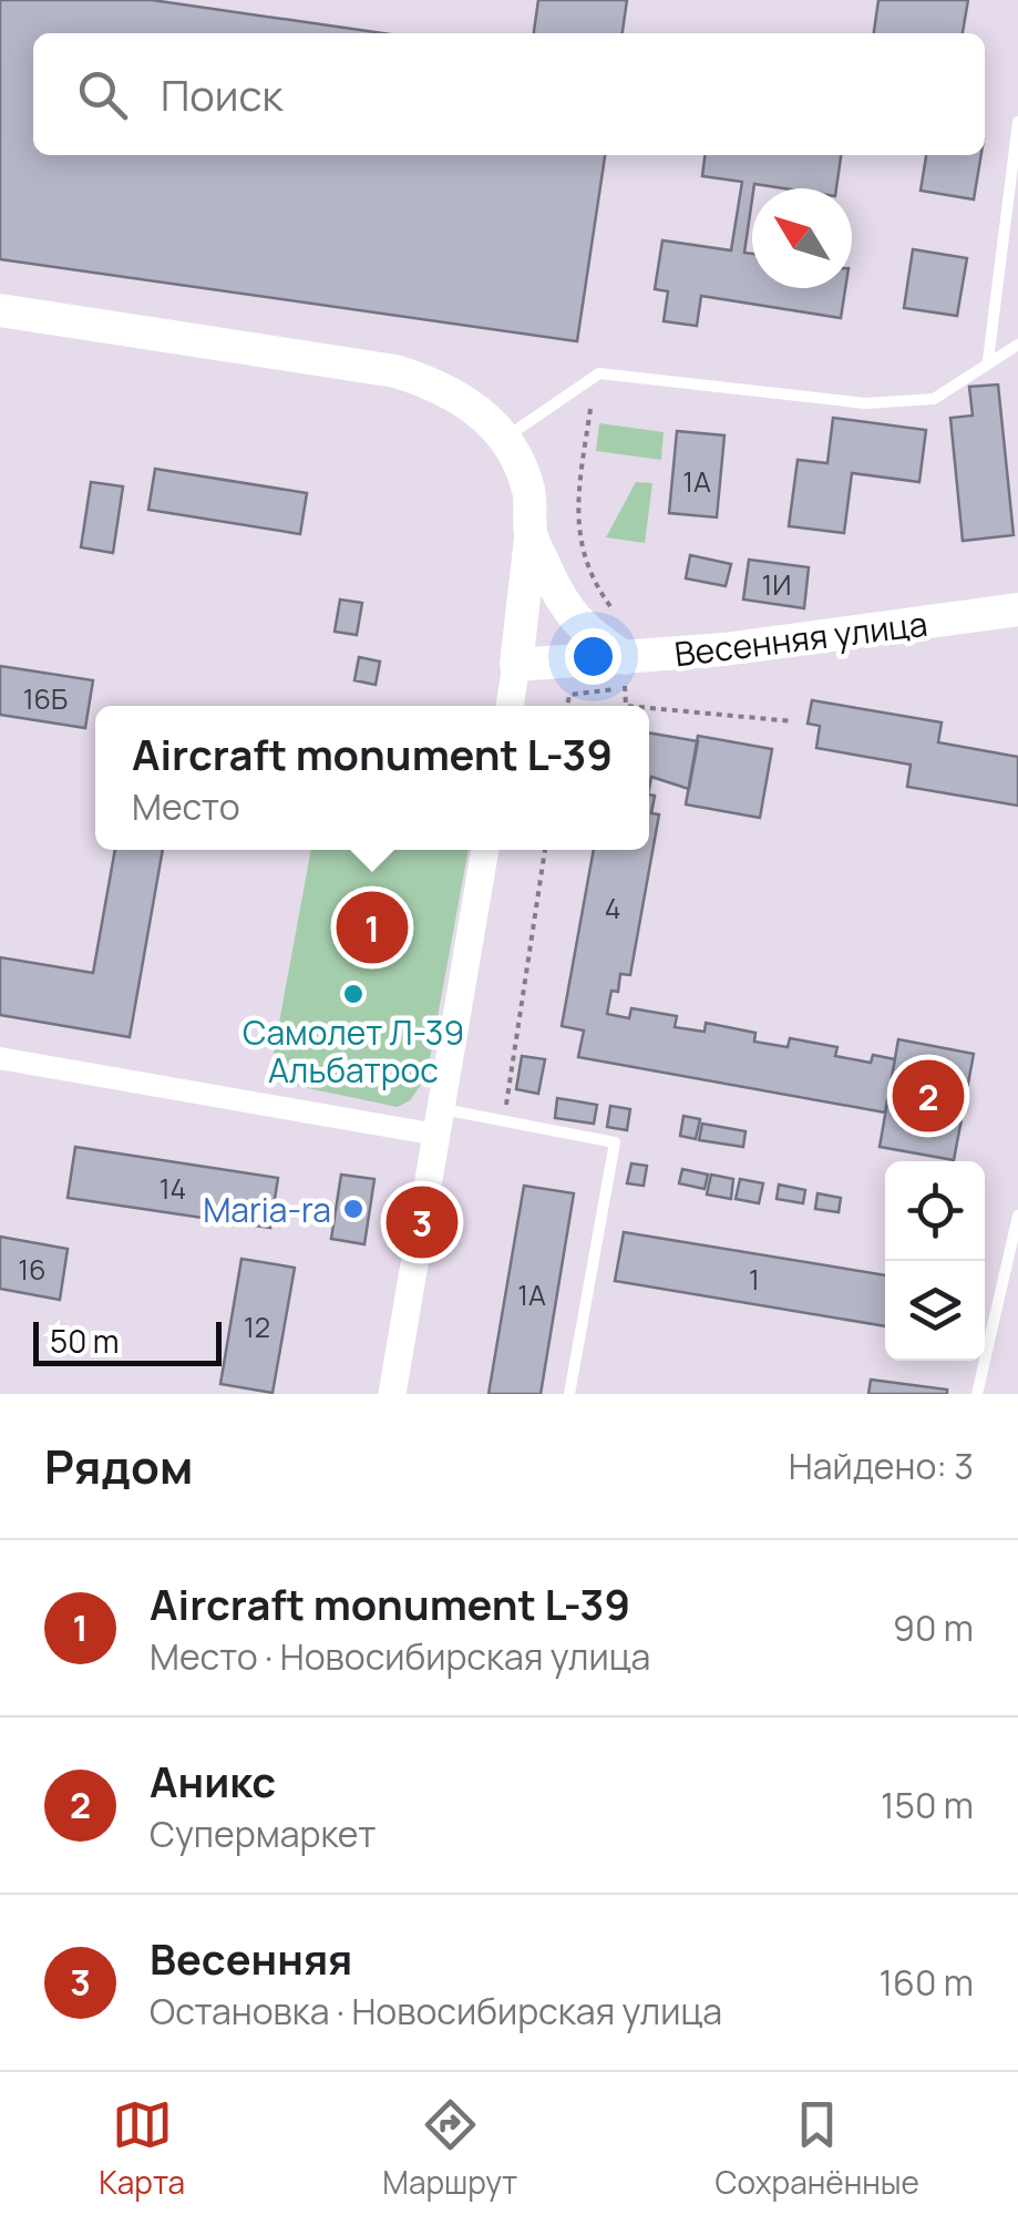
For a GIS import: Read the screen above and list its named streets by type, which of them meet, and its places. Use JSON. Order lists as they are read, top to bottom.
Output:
{
  "streets": {
    "main road": ["Весенняя улица"]
  },
  "places": ["Самолет Л-39 Альбатрос", "Maria-ra"],
  "house_numbers": [
    "1А",
    "1И",
    "16Б",
    "4",
    "14",
    "16",
    "1",
    "1А",
    "12"
  ],
  "scale_bar": "50 m",
  "north": "top left",
  "page": {
    "search": "Поиск",
    "popup": ["Aircraft monument L-39", "Место"],
    "pins": ["1", "2", "3"],
    "scale": "50 m",
    "heading": ["Рядом", "Найдено: 3"],
    "list": [
      {
        "mark": "1",
        "name": "Aircraft monument L-39",
        "note": "Место · Новосибирская улица",
        "value": "90 m"
      },
      {
        "mark": "2",
        "name": "Аникс",
        "note": "Супермаркет",
        "value": "150 m"
      },
      {
        "mark": "3",
        "name": "Весенняя",
        "note": "Остановка · Новосибирская улица",
        "value": "160 m"
      }
    ],
    "nav": ["Карта", "Маршрут", "Сохранённые"]
  }
}
